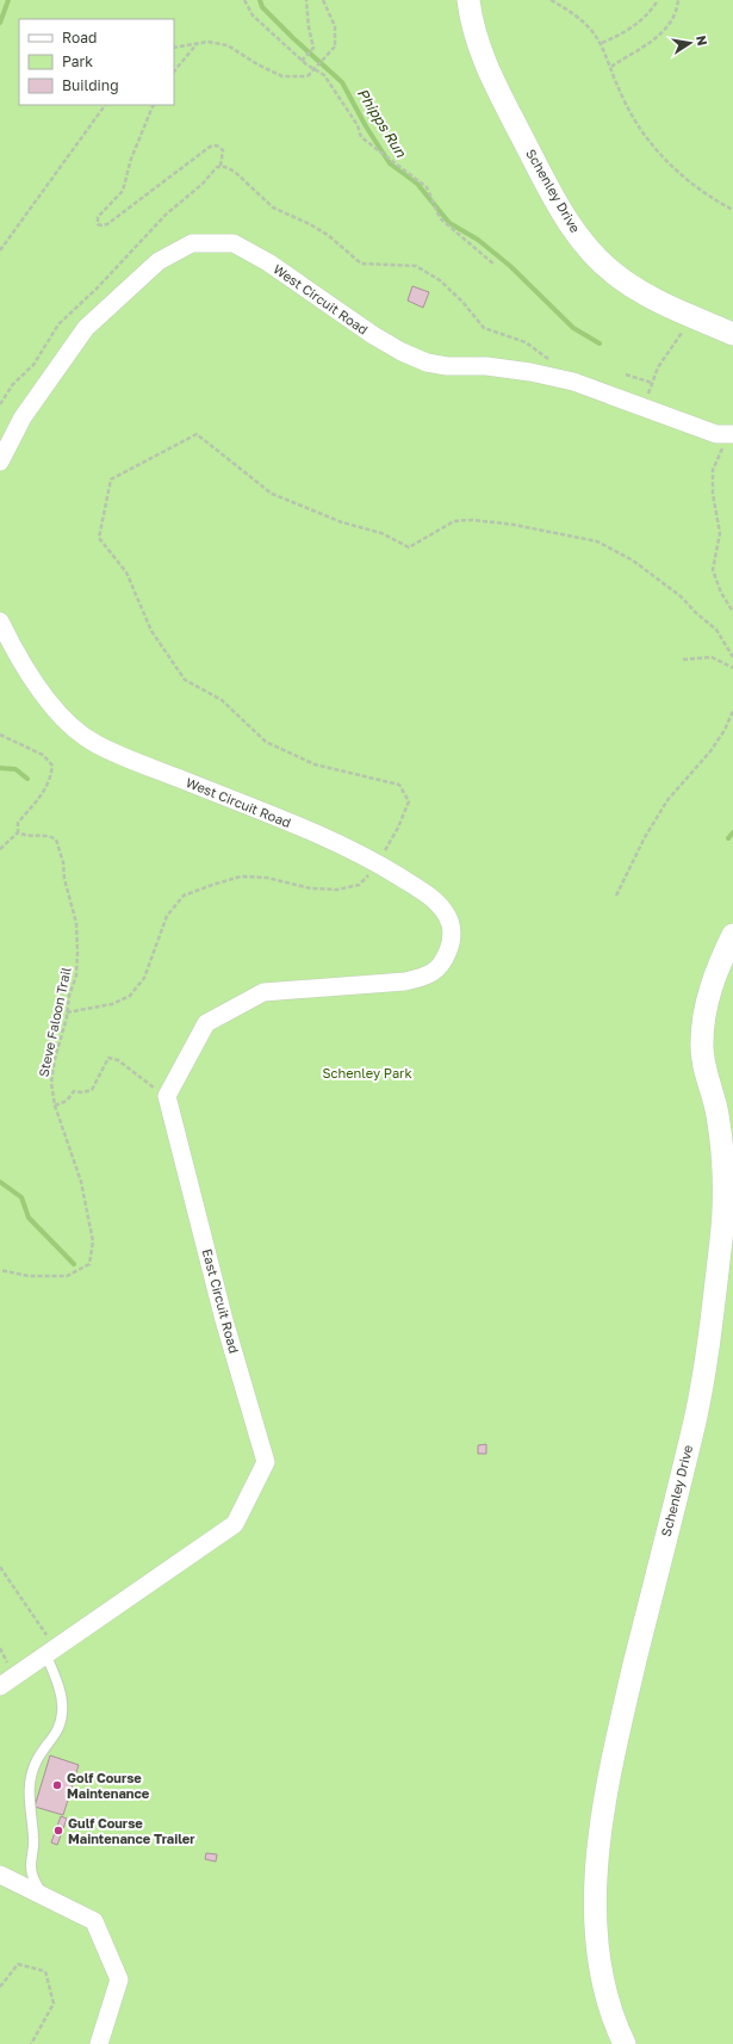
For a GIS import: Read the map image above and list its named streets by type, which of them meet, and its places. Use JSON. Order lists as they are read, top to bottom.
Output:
{
  "streets": {
    "street": ["Schenley Drive", "West Circuit Road", "East Circuit Road"],
    "path": ["Steve Faloon Trail"]
  },
  "crossings": [
    ["West Circuit Road", "East Circuit Road"]
  ],
  "water": ["Phipps Run"],
  "parks": ["Schenley Park"],
  "places": ["Golf Course Maintenance", "Gulf Course Maintenance Trailer"],
  "legend": ["Road", "Park", "Building"],
  "north": "right"
}
